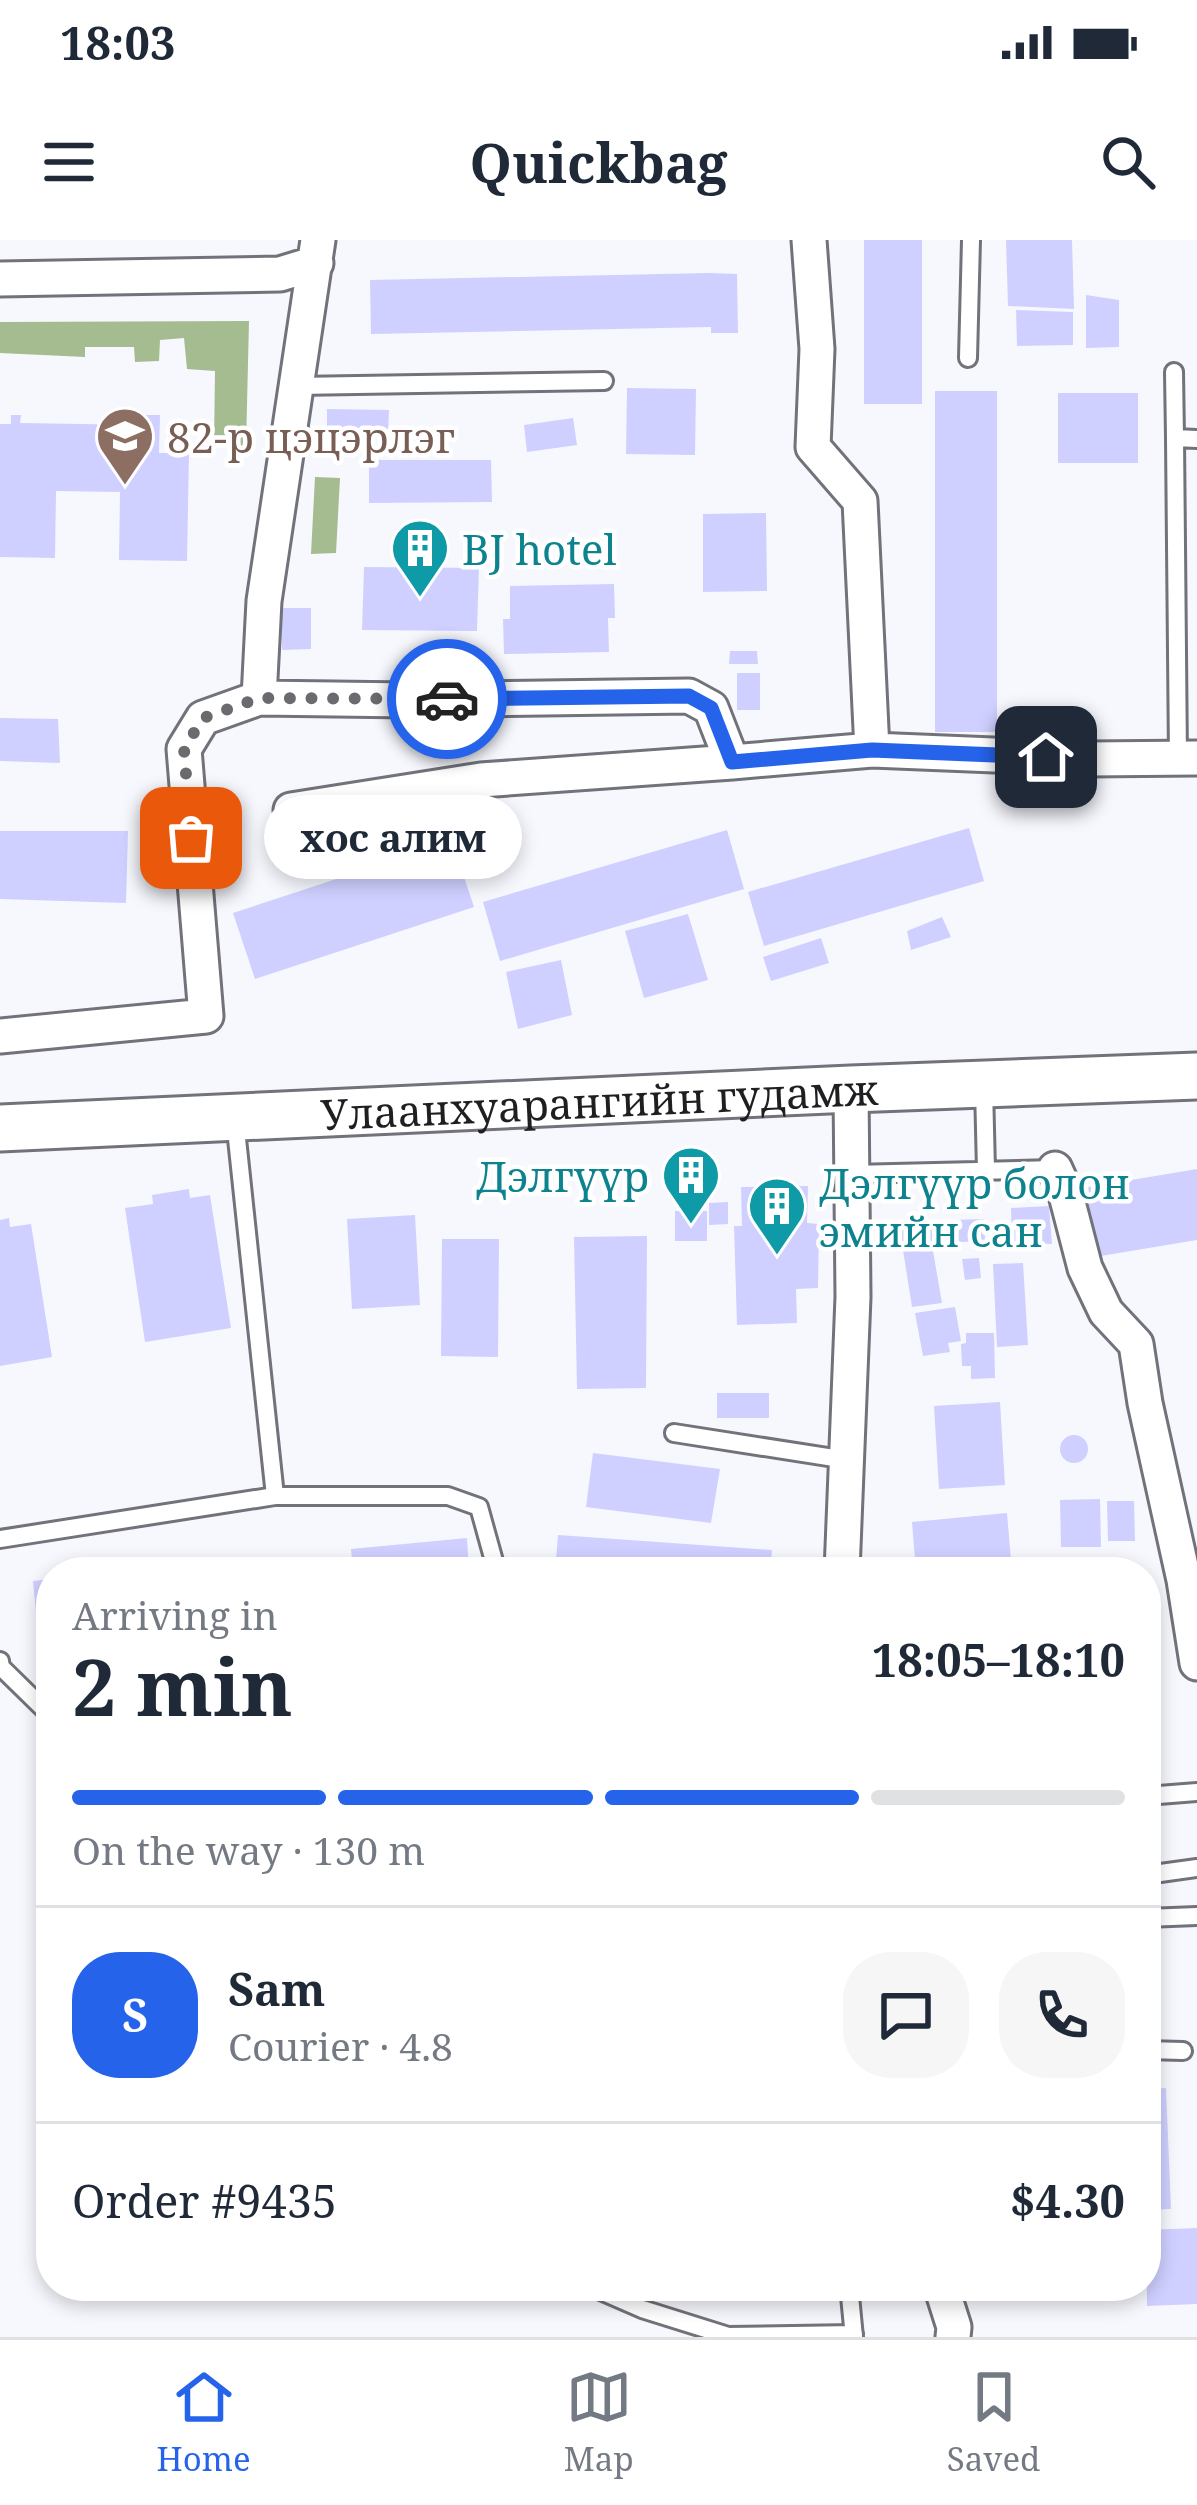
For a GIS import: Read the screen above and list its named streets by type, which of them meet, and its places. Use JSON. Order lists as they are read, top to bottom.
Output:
{
  "streets": {
    "main road": ["Улаанхуарангийн гудамж"]
  },
  "places": {
    "school or university": ["82-р цэцэрлэг"],
    "building": ["BJ hotel", "Дэлгүүр", "Дэлгүүр болон эмийн сан"],
    "other": ["хос алим"]
  },
  "page": {
    "status": "18:03",
    "header": "Quickbag",
    "bubble": "хос алим",
    "heading": ["2 min", "Arriving in", "18:05–18:10"],
    "panel": [
      "Sam",
      "Courier · 4.8",
      "Order #9435",
      "$4.30"
    ],
    "bar": "On the way · 130 m",
    "round": "S",
    "tabs": ["Home", "Map", "Saved"]
  }
}
